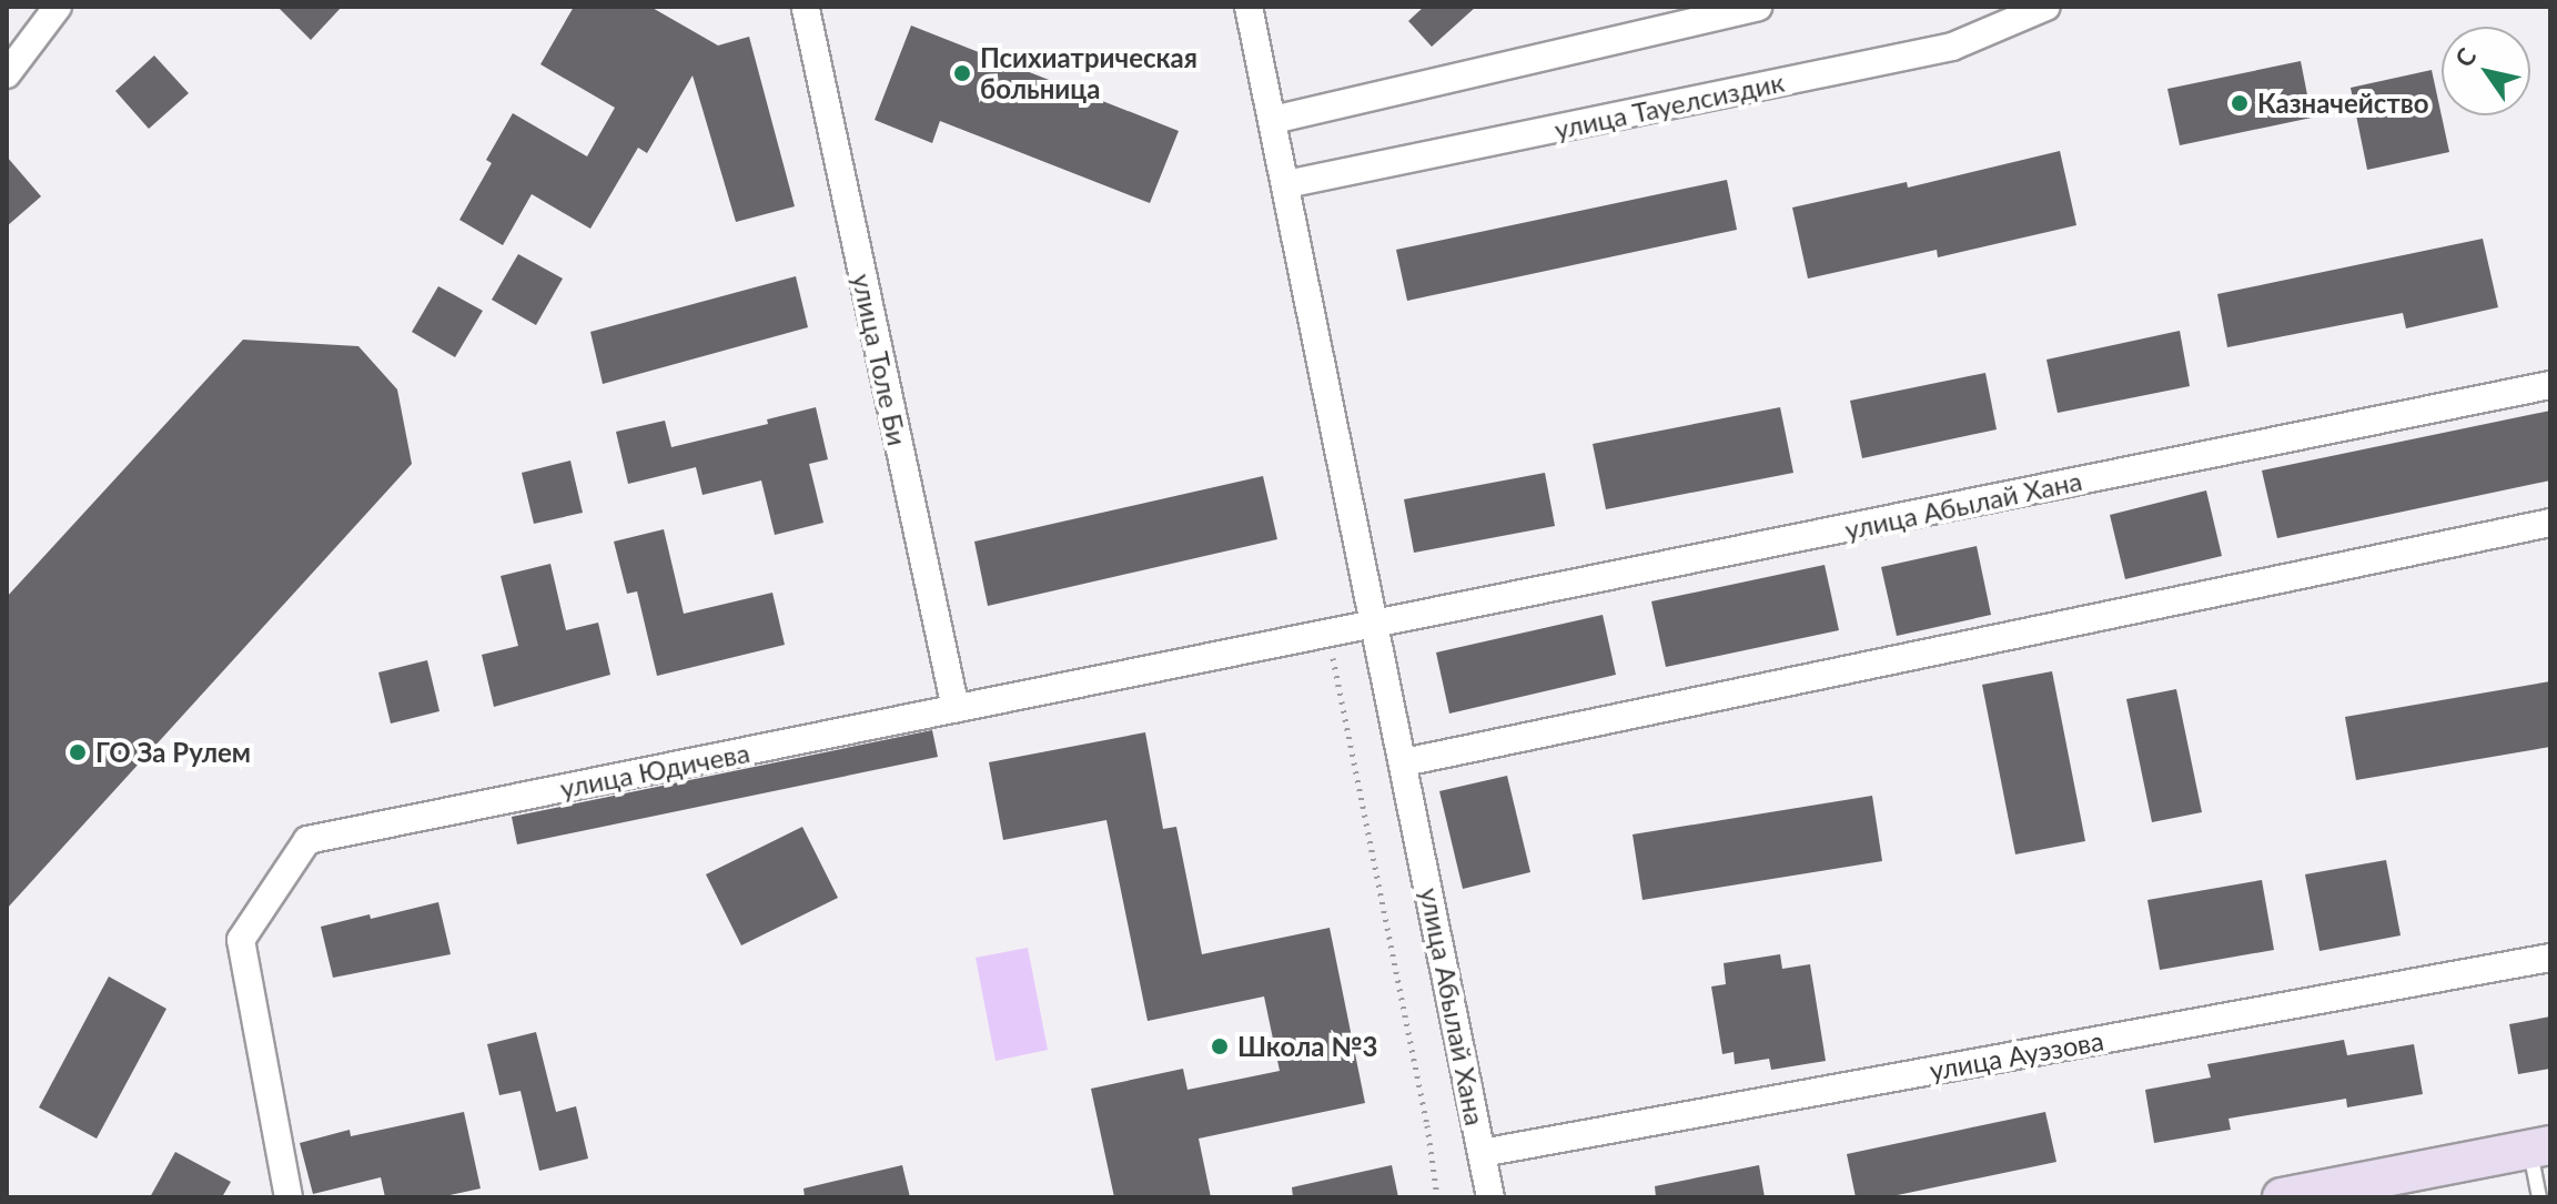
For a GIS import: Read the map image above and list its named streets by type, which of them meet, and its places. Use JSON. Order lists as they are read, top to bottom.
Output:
{
  "streets": {
    "street": [
      "улица Тауелсиздик",
      "улица Толе Би",
      "улица Абылай Хана",
      "улица Юдичева",
      "улица Ауэзова"
    ]
  },
  "crossings": [
    ["улица Тауелсиздик", "улица Абылай Хана"],
    ["улица Толе Би", "улица Юдичева"],
    ["улица Абылай Хана", "улица Юдичева"],
    ["улица Абылай Хана", "улица Ауэзова"]
  ],
  "places": [
    "Психиатрическая больница",
    "Казначейство",
    "ГО За Рулем",
    "Школа №3"
  ],
  "north": "top left"
}
